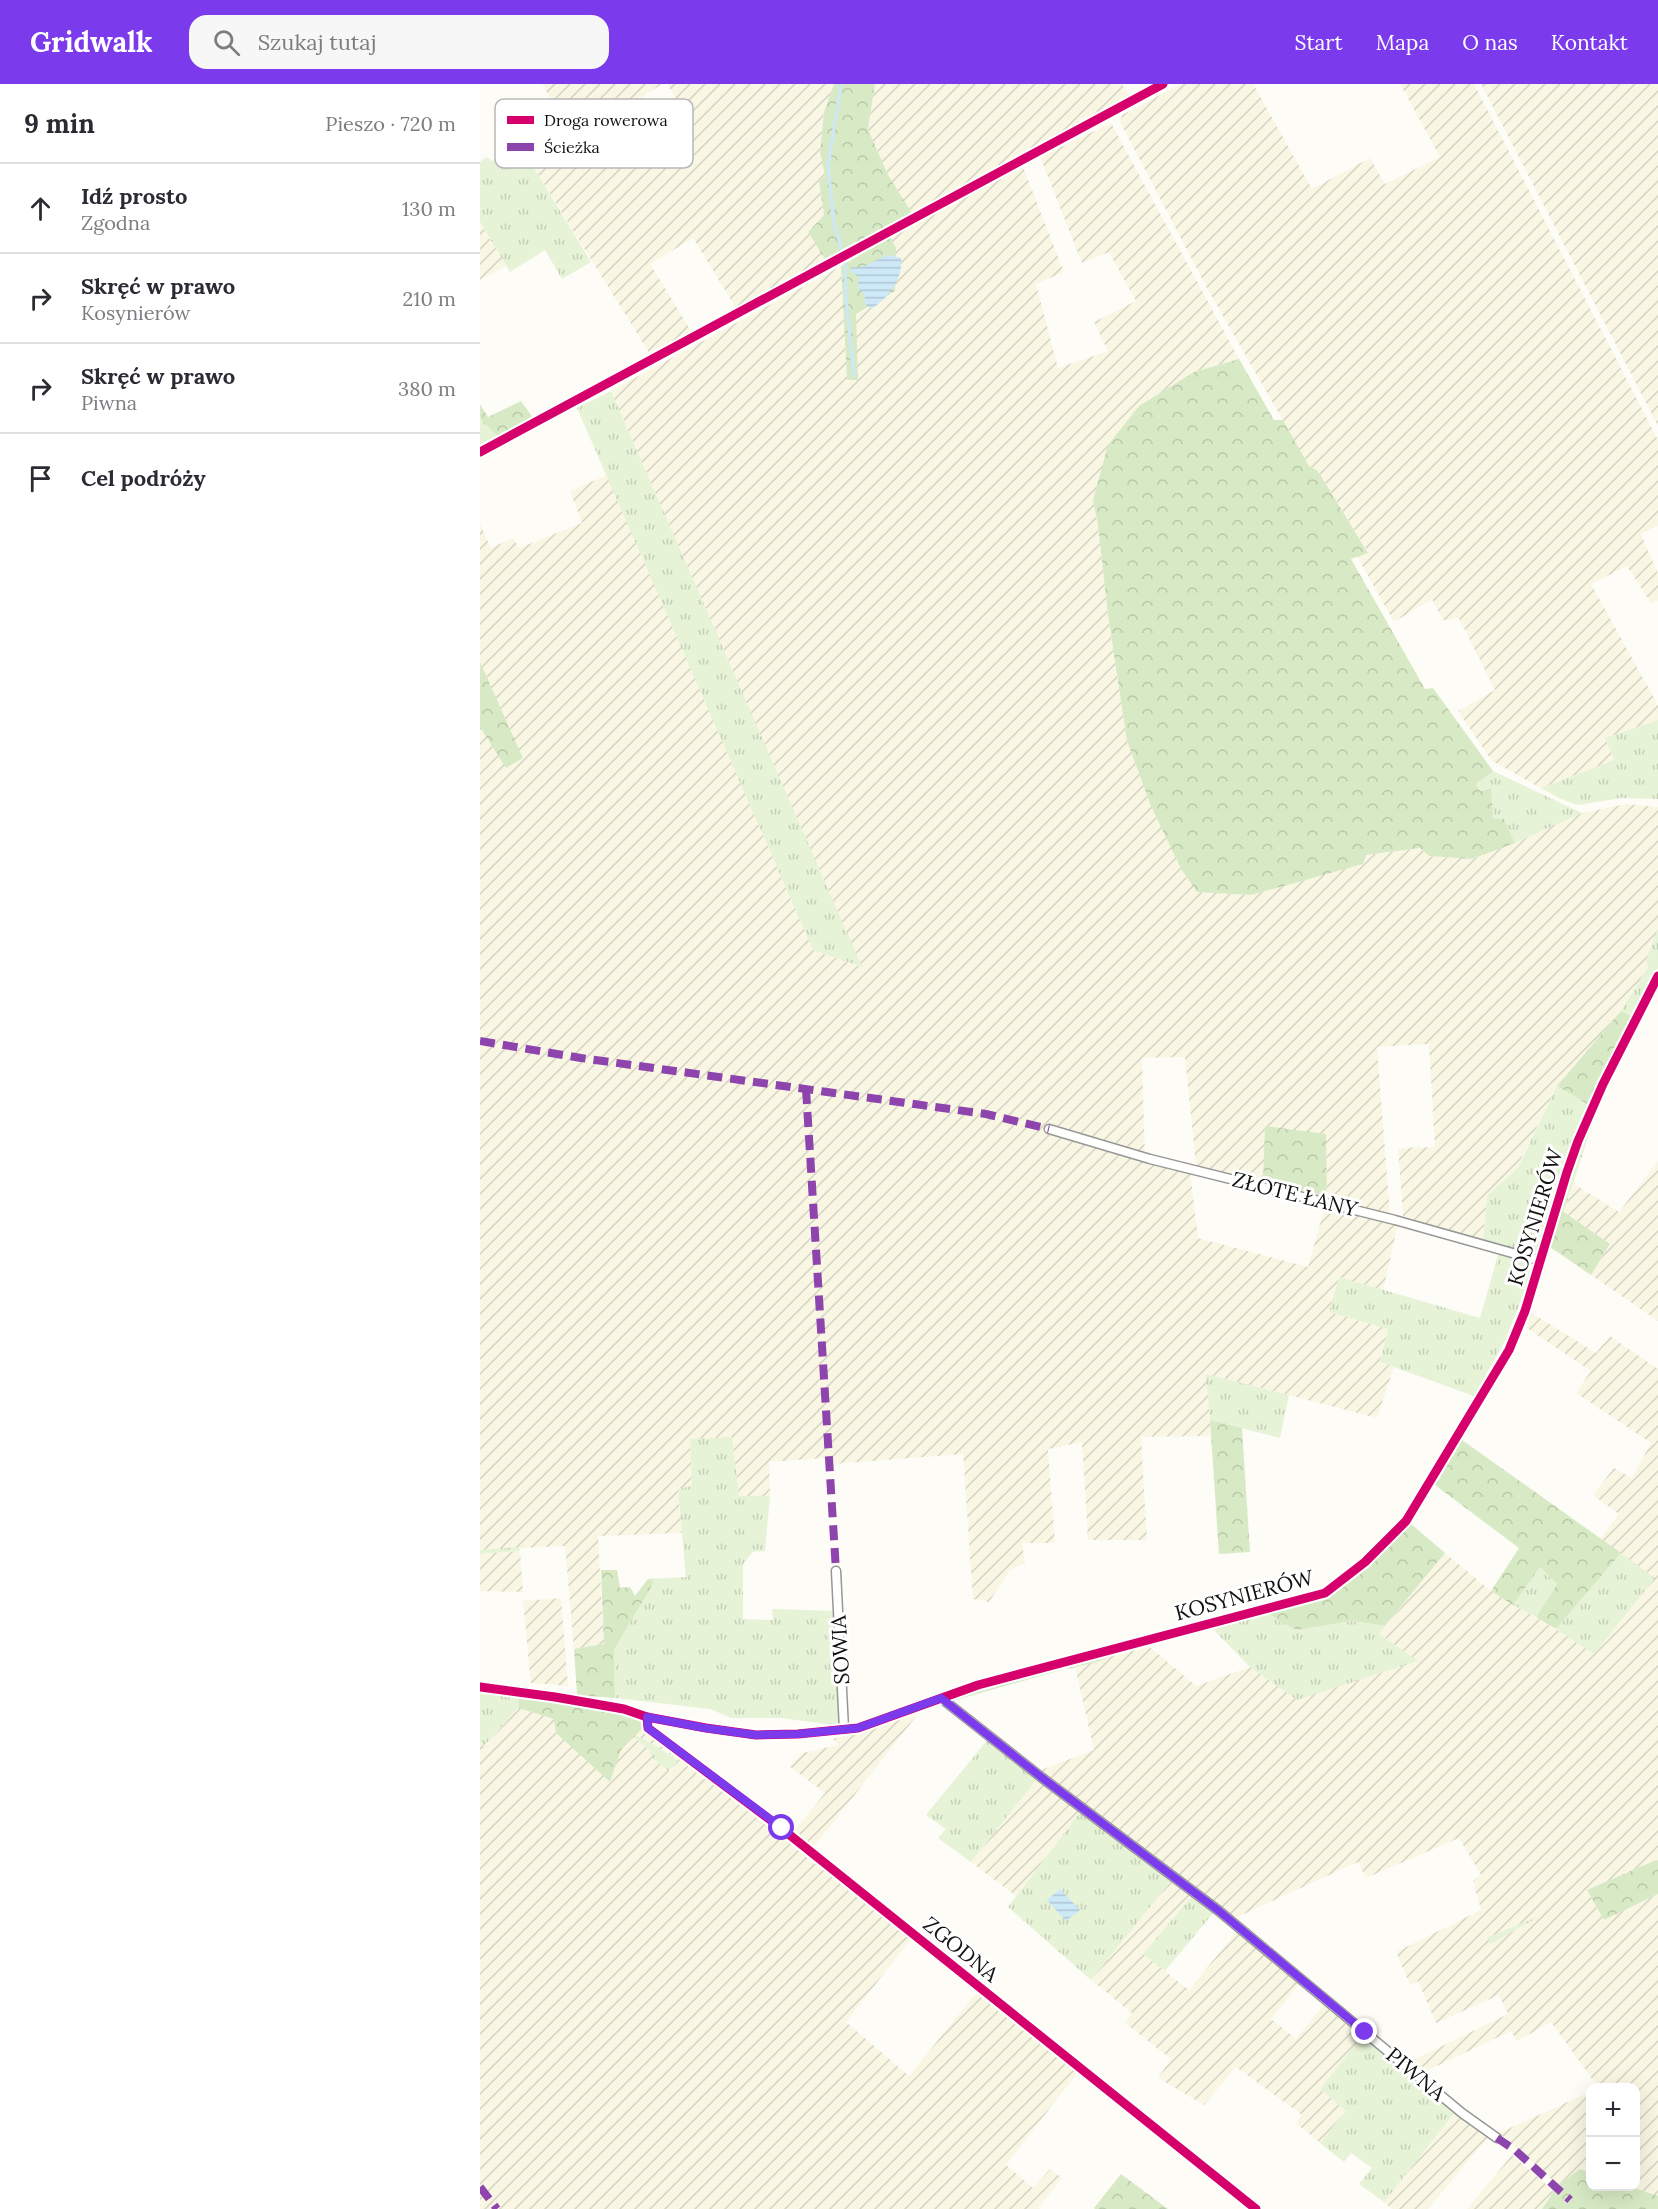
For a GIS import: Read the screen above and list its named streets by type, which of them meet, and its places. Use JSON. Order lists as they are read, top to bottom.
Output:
{
  "streets": {
    "street": [
      "ZŁOTE ŁANY",
      "KOSYNIERÓW",
      "SOWIA",
      "ZGODNA",
      "PIWNA"
    ]
  },
  "crossings": [
    ["ZŁOTE ŁANY", "KOSYNIERÓW"],
    ["KOSYNIERÓW", "SOWIA"],
    ["KOSYNIERÓW", "ZGODNA"],
    ["KOSYNIERÓW", "PIWNA"]
  ],
  "legend": ["Droga rowerowa", "Ścieżka"],
  "page": {
    "header": "Gridwalk",
    "search": "Szukaj tutaj",
    "nav": [
      "Start",
      "Mapa",
      "O nas",
      "Kontakt"
    ],
    "heading": ["9 min", "Pieszo · 720 m"],
    "list": [
      ["Idź prosto", "Zgodna", "130 m"],
      ["Skręć w prawo", "Kosynierów", "210 m"],
      ["Skręć w prawo", "Piwna", "380 m"],
      "Cel podróży"
    ],
    "map_buttons": ["+", "−"]
  }
}
